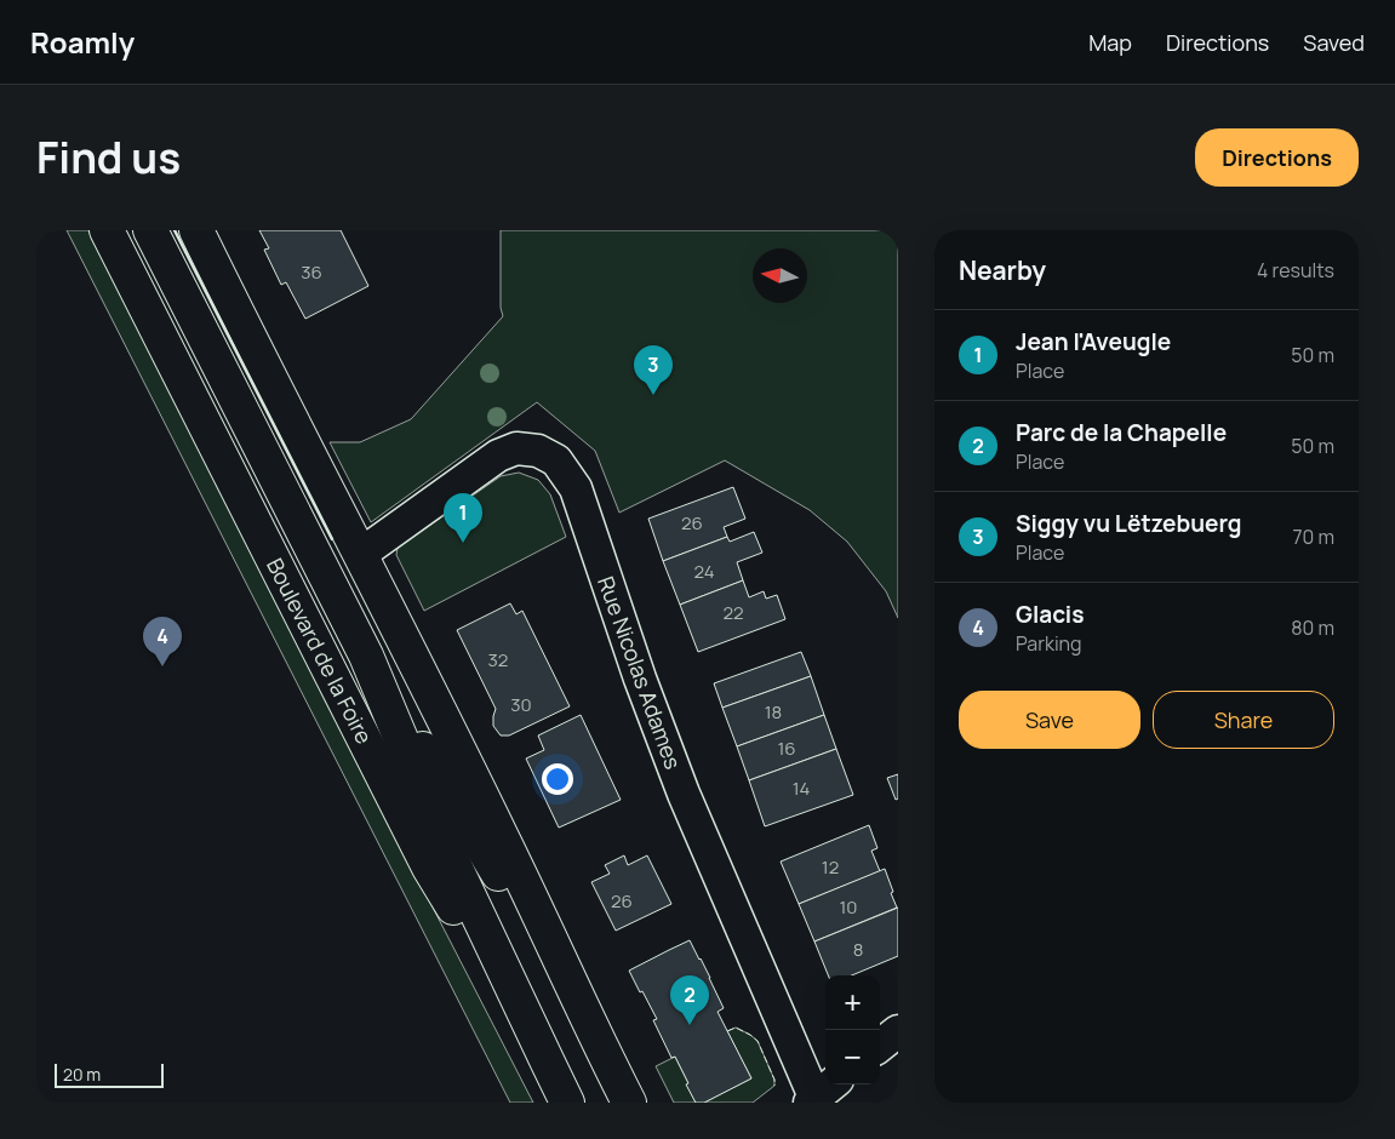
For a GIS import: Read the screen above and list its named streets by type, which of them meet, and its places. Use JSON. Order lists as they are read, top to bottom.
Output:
{
  "streets": {
    "main road": ["Boulevard de la Foire"],
    "street": ["Rue Nicolas Adames"]
  },
  "crossings": [
    ["Boulevard de la Foire", "Rue Nicolas Adames"]
  ],
  "house_numbers": [
    "36",
    "26",
    "24",
    "22",
    "32",
    "30",
    "18",
    "16",
    "14",
    "12",
    "26",
    "10",
    "8"
  ],
  "scale_bar": "20 m",
  "north": "left",
  "page": {
    "header": "Roamly",
    "nav": ["Map", "Directions", "Saved"],
    "title": "Find us",
    "buttons": [
      "Directions",
      ["Save", "Share"]
    ],
    "heading": ["Nearby", "4 results"],
    "list": [
      {
        "mark": "1",
        "name": "Jean l'Aveugle",
        "note": "Place",
        "value": "50 m"
      },
      {
        "mark": "2",
        "name": "Parc de la Chapelle",
        "note": "Place",
        "value": "50 m"
      },
      {
        "mark": "3",
        "name": "Siggy vu Lëtzebuerg",
        "note": "Place",
        "value": "70 m"
      },
      {
        "mark": "4",
        "name": "Glacis",
        "note": "Parking",
        "value": "80 m"
      }
    ],
    "pins": [
      "3",
      "1",
      "4",
      "2"
    ],
    "map_buttons": ["+", "−"],
    "scale": "20 m"
  }
}
